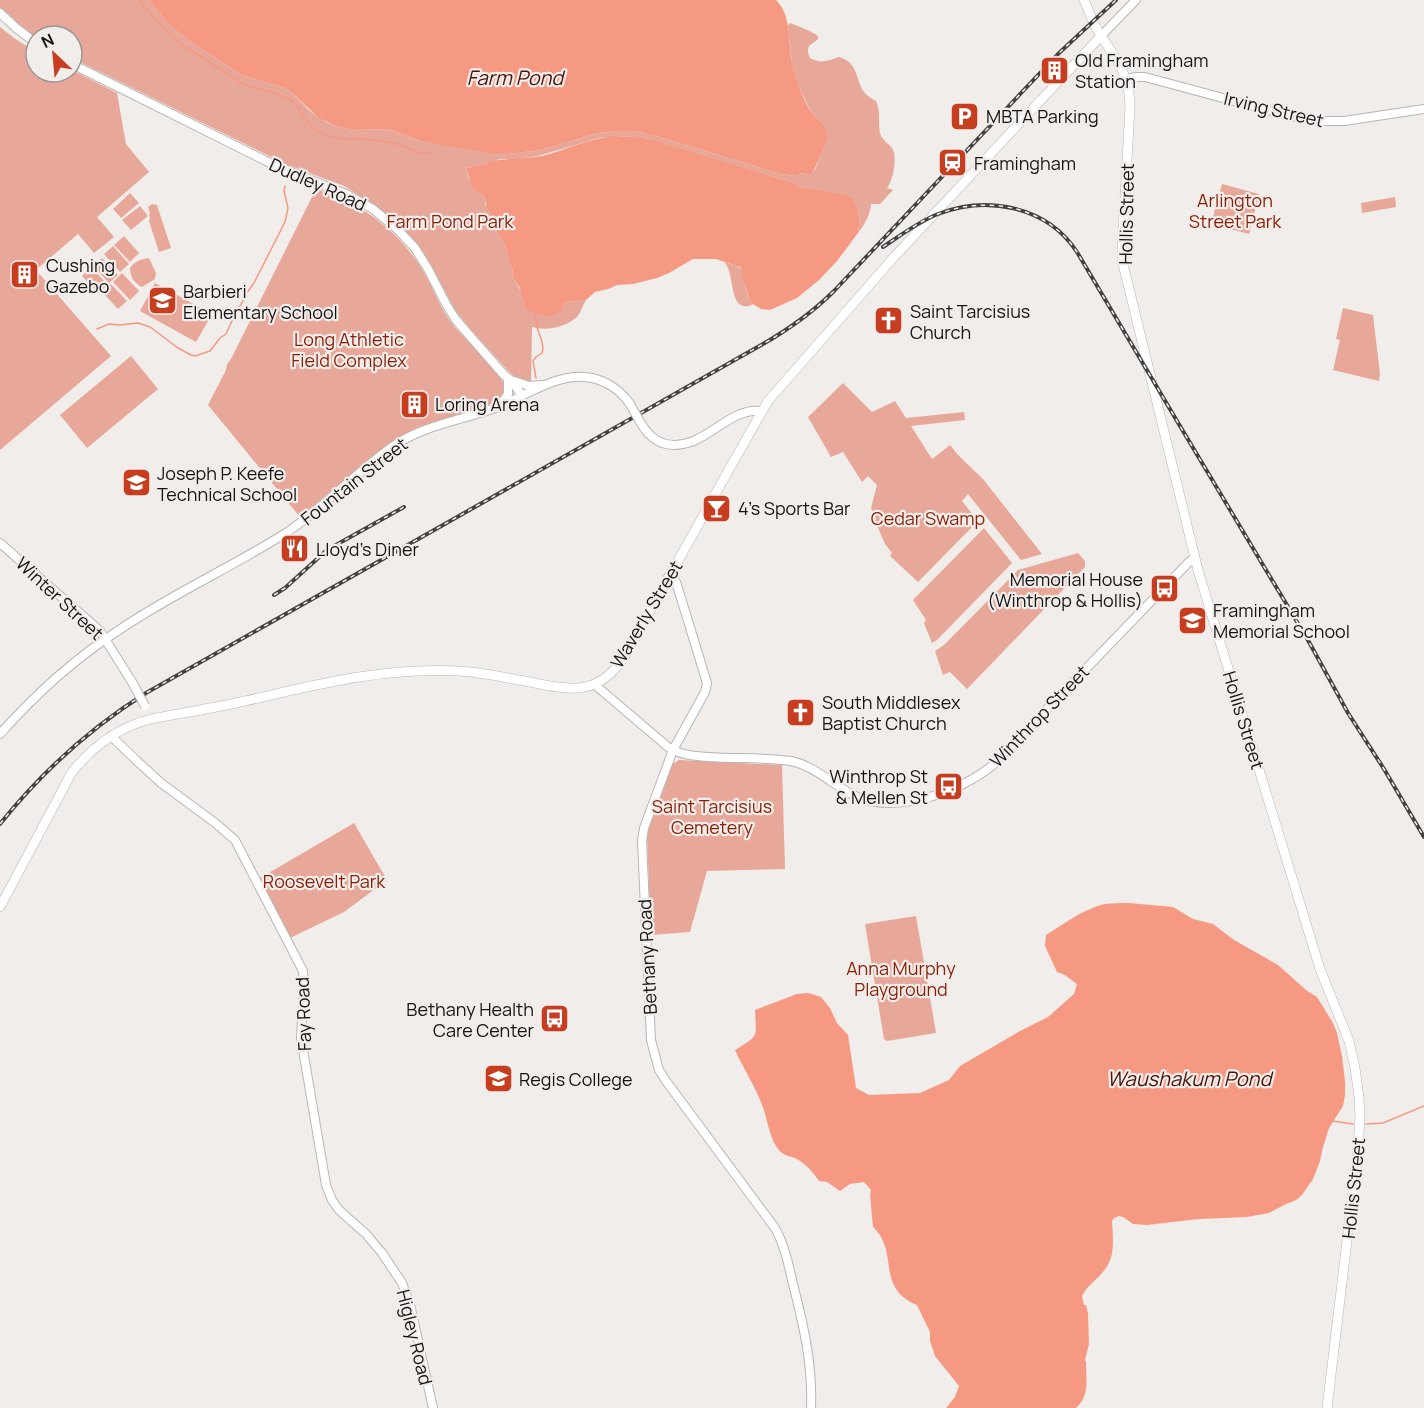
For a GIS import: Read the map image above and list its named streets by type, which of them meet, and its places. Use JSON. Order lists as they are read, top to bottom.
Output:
{
  "streets": {
    "main road": ["Hollis Street", "Waverly Street"],
    "street": [
      "Irving Street",
      "Dudley Road",
      "Fountain Street",
      "Winter Street",
      "Winthrop Street",
      "Bethany Road",
      "Fay Road",
      "Higley Road"
    ]
  },
  "crossings": [
    ["Irving Street", "Hollis Street"],
    ["Dudley Road", "Fountain Street"],
    ["Hollis Street", "Waverly Street"],
    ["Hollis Street", "Winthrop Street"],
    ["Fountain Street", "Winter Street"],
    ["Fountain Street", "Waverly Street"],
    ["Winter Street", "Waverly Street"],
    ["Waverly Street", "Winthrop Street"],
    ["Waverly Street", "Bethany Road"],
    ["Waverly Street", "Fay Road"],
    ["Winthrop Street", "Bethany Road"],
    ["Fay Road", "Higley Road"]
  ],
  "water": ["Farm Pond", "Waushakum Pond"],
  "parks": [
    "Arlington Street Park",
    "Farm Pond Park",
    "Long Athletic Field Complex",
    "Cedar Swamp",
    "Saint Tarcisius Cemetery",
    "Roosevelt Park",
    "Anna Murphy Playground"
  ],
  "places": {
    "building": ["Old Framingham Station", "Cushing Gazebo", "Loring Arena"],
    "parking": ["MBTA Parking"],
    "station": ["Framingham"],
    "school or university": [
      "Barbieri Elementary School",
      "Joseph P. Keefe Technical School",
      "Framingham Memorial School",
      "Regis College"
    ],
    "church": ["Saint Tarcisius Church", "South Middlesex Baptist Church"],
    "bar": ["4’s Sports Bar"],
    "restaurant": ["Lloyd's Diner"],
    "bus stop": ["Memorial House (Winthrop & Hollis)", "Winthrop St & Mellen St", "Bethany Health Care Center"]
  },
  "north": "top left"
}
